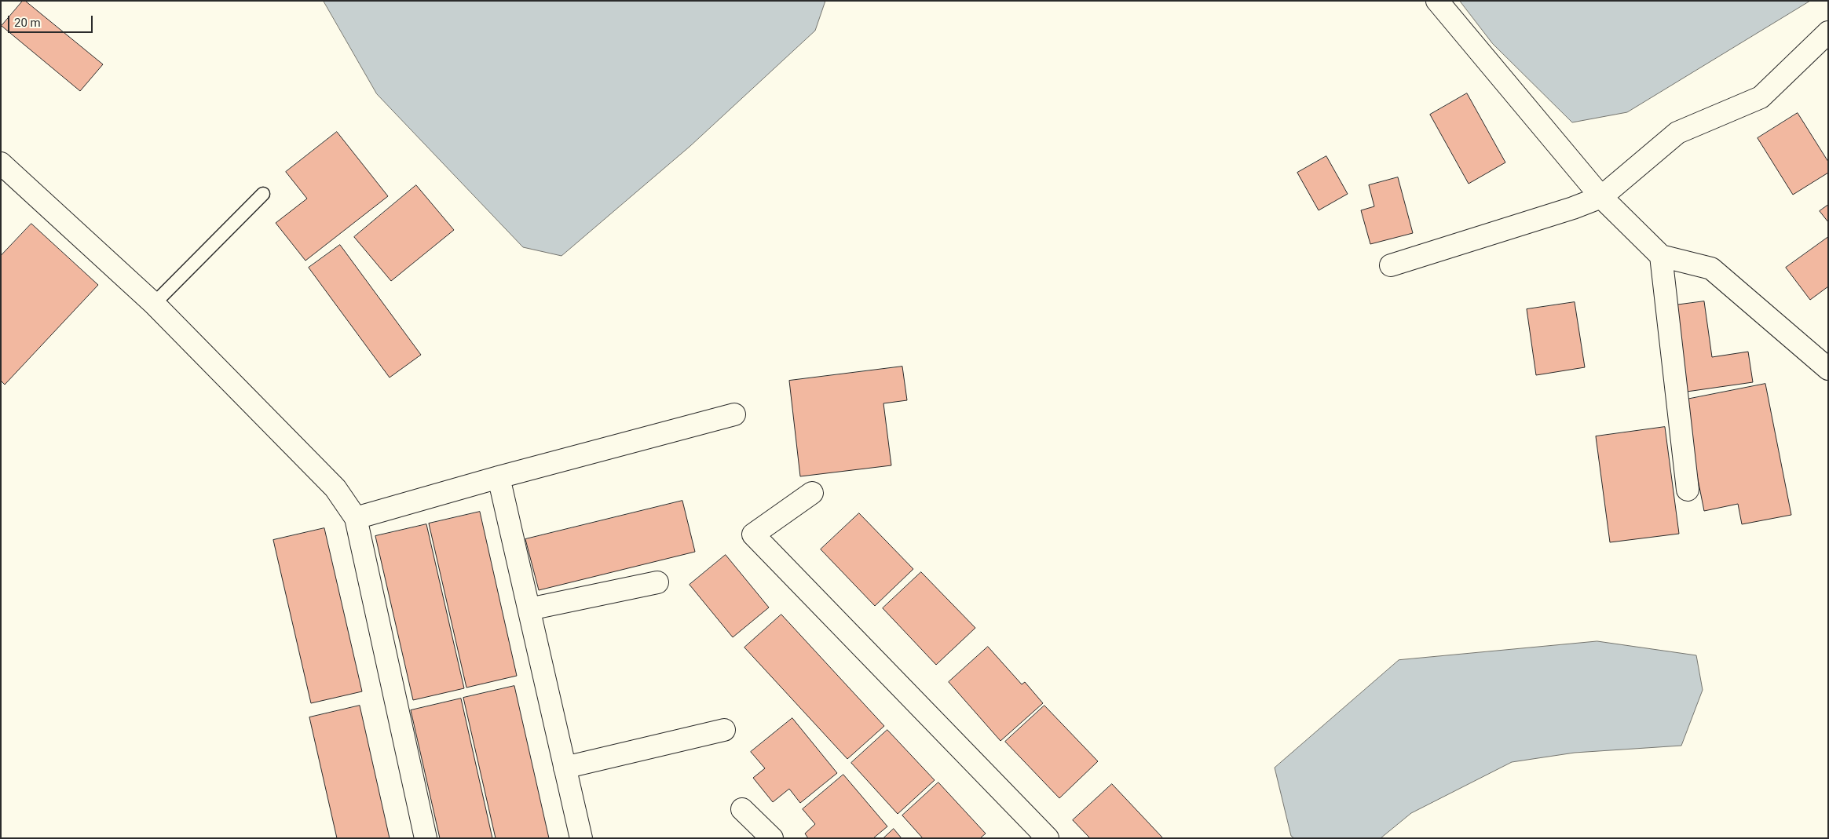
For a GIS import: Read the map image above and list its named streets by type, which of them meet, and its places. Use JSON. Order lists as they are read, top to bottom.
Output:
{
  "scale_bar": "20 m"
}
